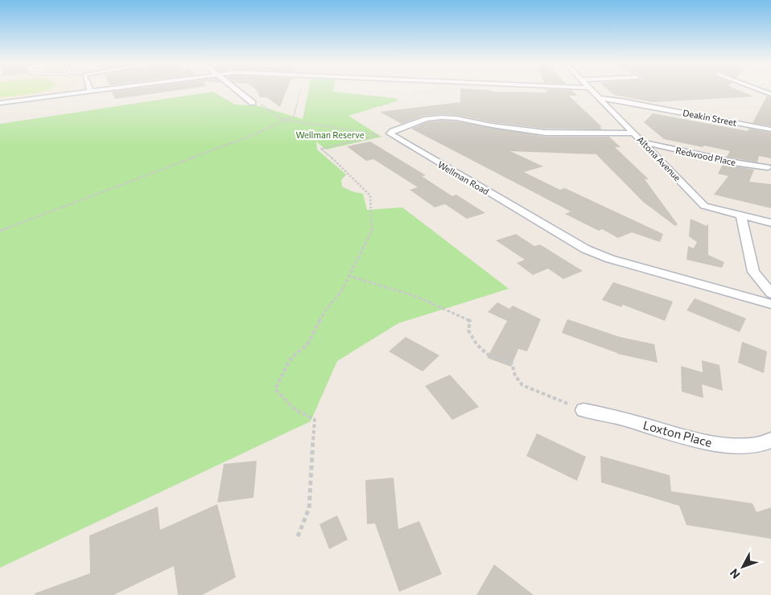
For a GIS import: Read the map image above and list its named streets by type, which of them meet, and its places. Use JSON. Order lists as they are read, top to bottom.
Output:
{
  "streets": {
    "street": [
      "Deakin Street",
      "Redwood Place",
      "Altona Avenue",
      "Wellman Road",
      "Loxton Place"
    ]
  },
  "crossings": [
    ["Deakin Street", "Altona Avenue"],
    ["Redwood Place", "Altona Avenue"]
  ],
  "parks": ["Wellman Reserve"],
  "north": "bottom left"
}
